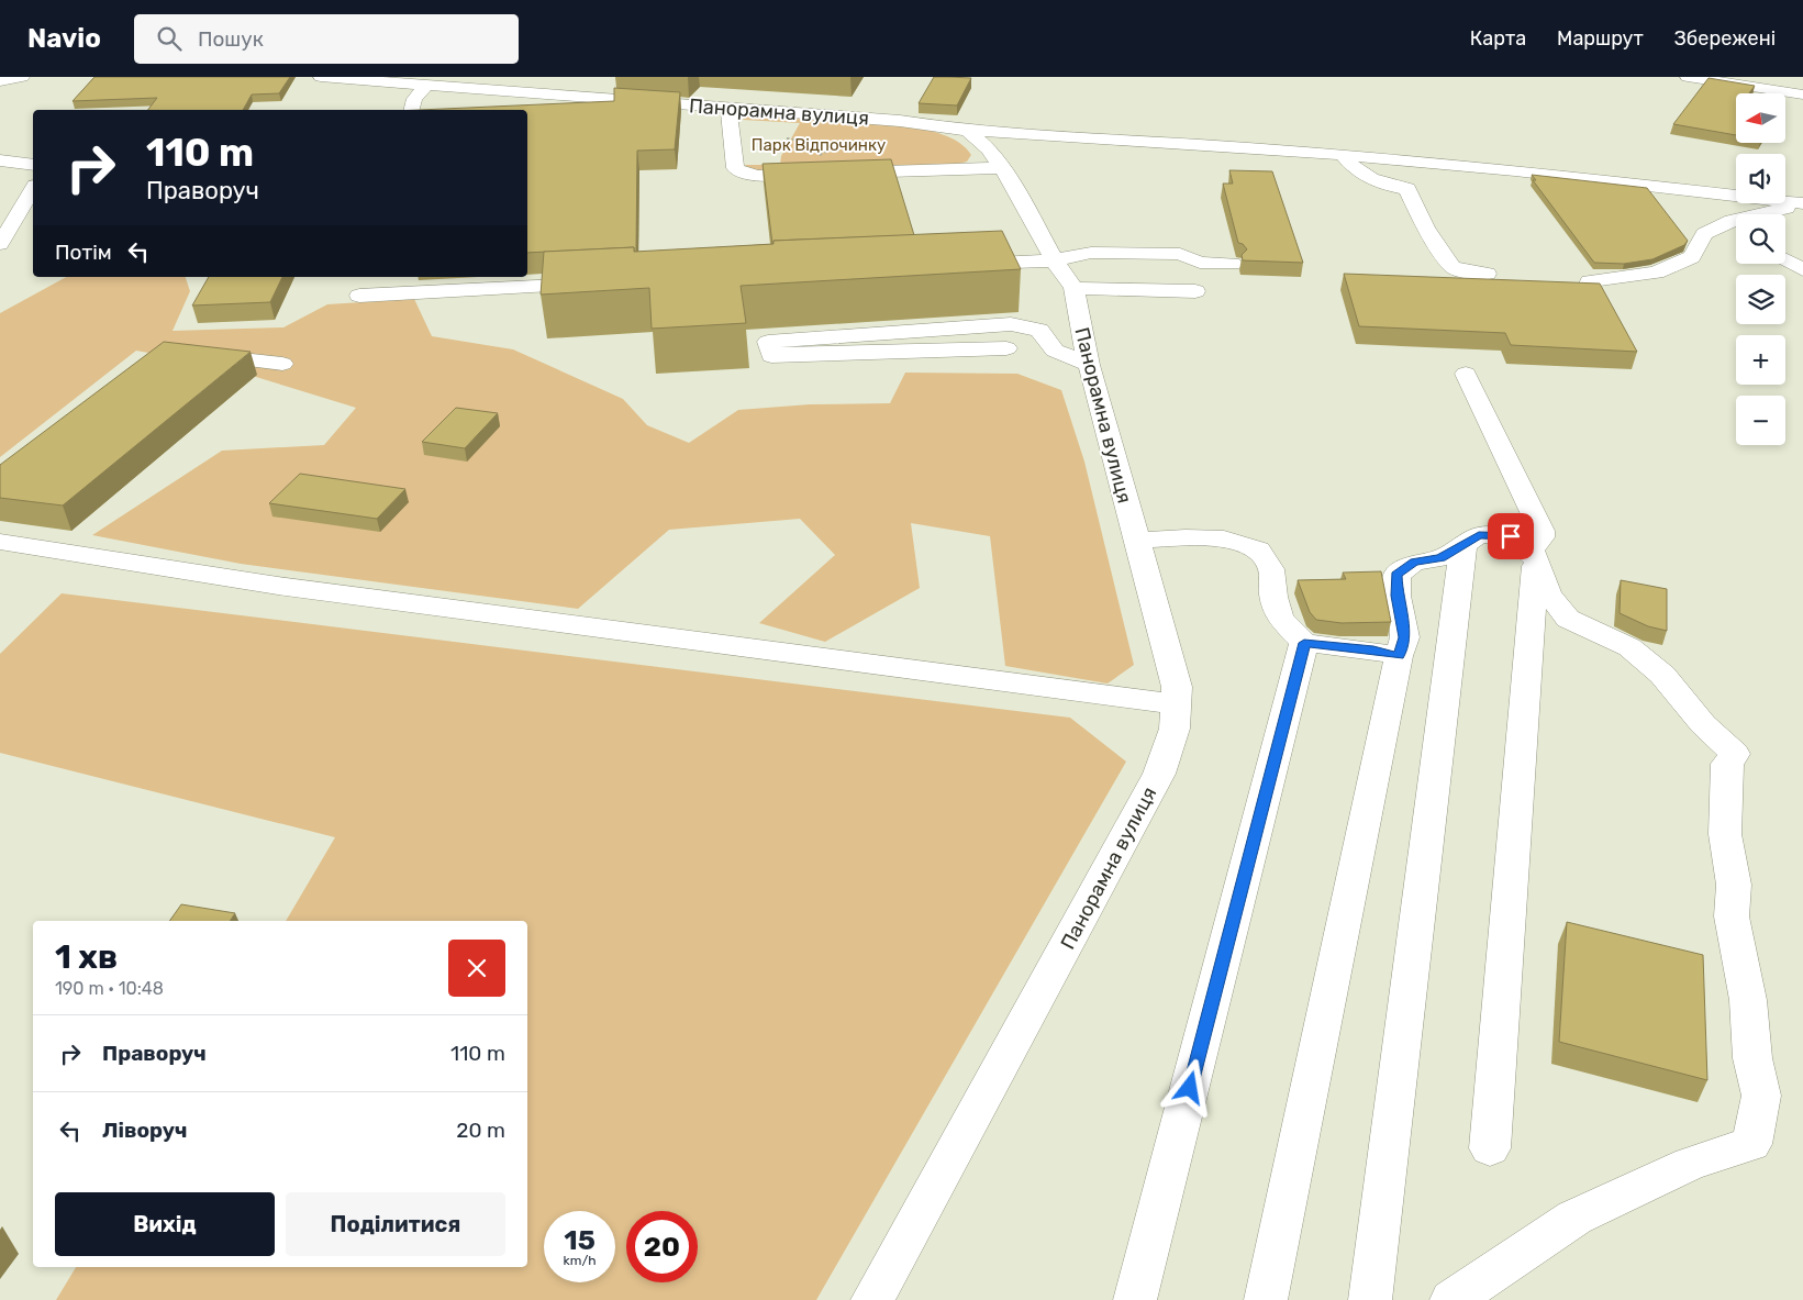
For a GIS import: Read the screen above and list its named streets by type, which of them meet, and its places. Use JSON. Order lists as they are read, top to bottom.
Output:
{
  "streets": {
    "street": ["Панорамна вулиця"]
  },
  "parks": ["Парк Відпочинку"],
  "north": "left",
  "page": {
    "header": "Navio",
    "search": "Пошук",
    "nav": ["Карта", "Маршрут", "Збережені"],
    "map_buttons": ["+", "−"],
    "turn": ["110 m", "Праворуч"],
    "then": "Потім",
    "heading": ["1 хв", "190 m · 10:48"],
    "list": [
      {
        "name": "Праворуч",
        "value": "110 m"
      },
      {
        "name": "Ліворуч",
        "value": "20 m"
      }
    ],
    "buttons": ["Вихід", "Поділитися"],
    "speed": "15 km/h",
    "limit": "20"
  }
}
